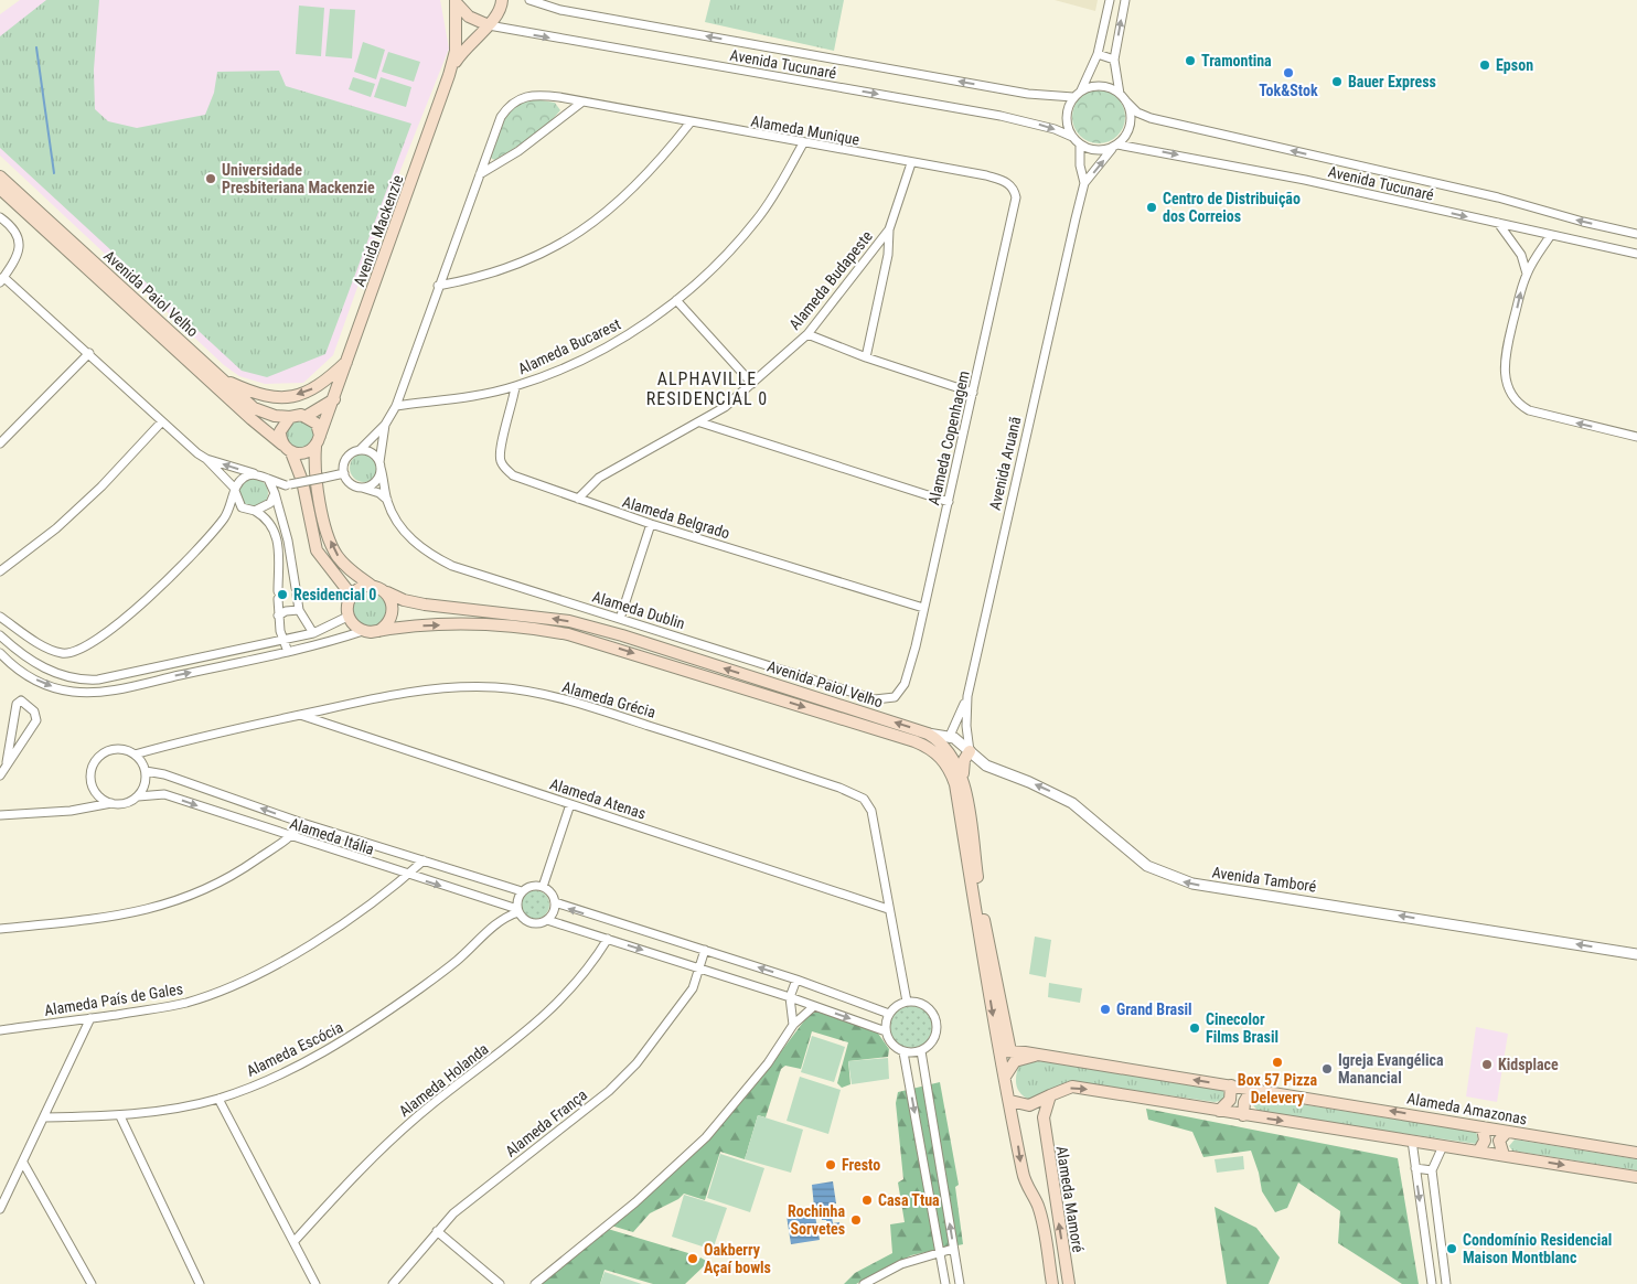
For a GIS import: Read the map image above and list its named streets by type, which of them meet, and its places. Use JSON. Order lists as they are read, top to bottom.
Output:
{
  "streets": {
    "main road": [
      "Avenida Mackenzie",
      "Avenida Paiol Velho",
      "Alameda Amazonas",
      "Alameda Mamoré"
    ],
    "street": [
      "Avenida Tucunaré",
      "Alameda Munique",
      "Alameda Budapeste",
      "Alameda Bucarest",
      "Alameda Copenhagem",
      "Avenida Aruanã",
      "Alameda Belgrado",
      "Alameda Dublin",
      "Alameda Grécia",
      "Alameda Atenas",
      "Alameda Itália",
      "Avenida Tamboré",
      "Alameda País de Gales",
      "Alameda Escócia",
      "Alameda Holanda",
      "Alameda França"
    ]
  },
  "crossings": [
    ["Avenida Tucunaré", "Avenida Mackenzie"],
    ["Avenida Tucunaré", "Avenida Aruanã"],
    ["Alameda Munique", "Alameda Budapeste"],
    ["Alameda Munique", "Alameda Bucarest"],
    ["Alameda Munique", "Alameda Copenhagem"],
    ["Alameda Munique", "Alameda Dublin"],
    ["Avenida Mackenzie", "Avenida Paiol Velho"],
    ["Alameda Budapeste", "Alameda Belgrado"],
    ["Avenida Paiol Velho", "Alameda Amazonas"],
    ["Avenida Paiol Velho", "Alameda Mamoré"],
    ["Alameda Bucarest", "Alameda Belgrado"],
    ["Alameda Copenhagem", "Alameda Belgrado"],
    ["Alameda Copenhagem", "Alameda Dublin"],
    ["Avenida Aruanã", "Avenida Tamboré"],
    ["Alameda Grécia", "Alameda Atenas"],
    ["Alameda Grécia", "Alameda Itália"],
    ["Alameda Itália", "Alameda País de Gales"],
    ["Alameda Itália", "Alameda Escócia"],
    ["Alameda Amazonas", "Alameda Mamoré"]
  ],
  "one_way": ["Avenida Tamboré"],
  "districts": ["ALPHAVILLE RESIDENCIAL 0"],
  "places": [
    "Tramontina",
    "Epson",
    "Tok&Stok",
    "Bauer Express",
    "Universidade Presbiteriana Mackenzie",
    "Centro de Distribuição dos Correios",
    "Residencial 0",
    "Grand Brasil",
    "Cinecolor Films Brasil",
    "Box 57 Pizza Delevery",
    "Kidsplace",
    "Igreja Evangélica Manancial",
    "Fresto",
    "Casa Ttua",
    "Rochinha Sorvetes",
    "Condomínio Residencial Maison Montblanc",
    "Oakberry Açaí bowls"
  ]
}
